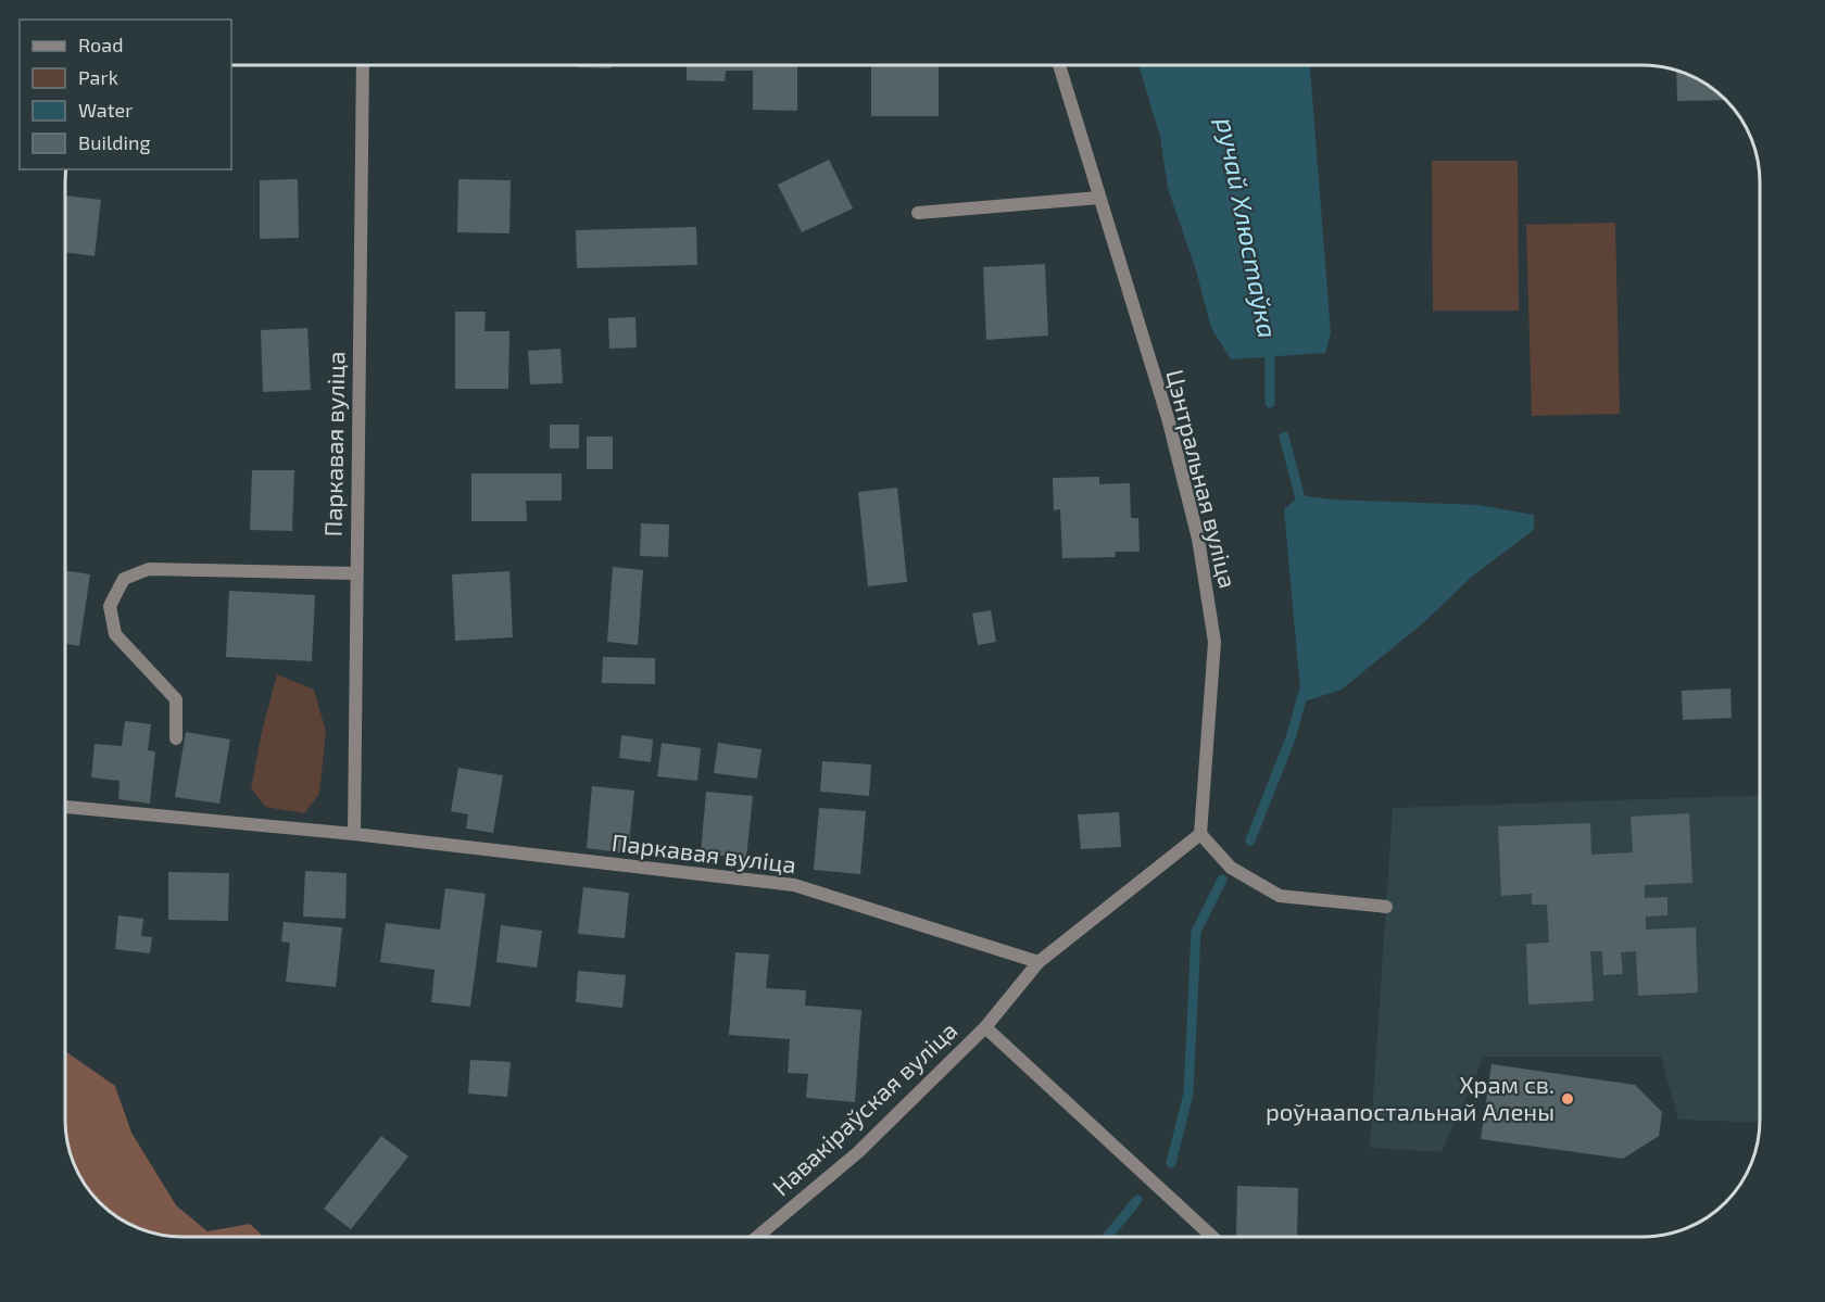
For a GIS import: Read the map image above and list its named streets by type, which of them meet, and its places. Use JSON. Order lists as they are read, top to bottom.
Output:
{
  "streets": {
    "street": ["Паркавая вуліца", "Цэнтральная вуліца", "Навакіраўская вуліца"]
  },
  "water": ["ручай Хлюстаўка"],
  "places": ["Храм св. роўнаапостальнай Алены"],
  "legend": [
    "Road",
    "Park",
    "Water",
    "Building"
  ]
}
